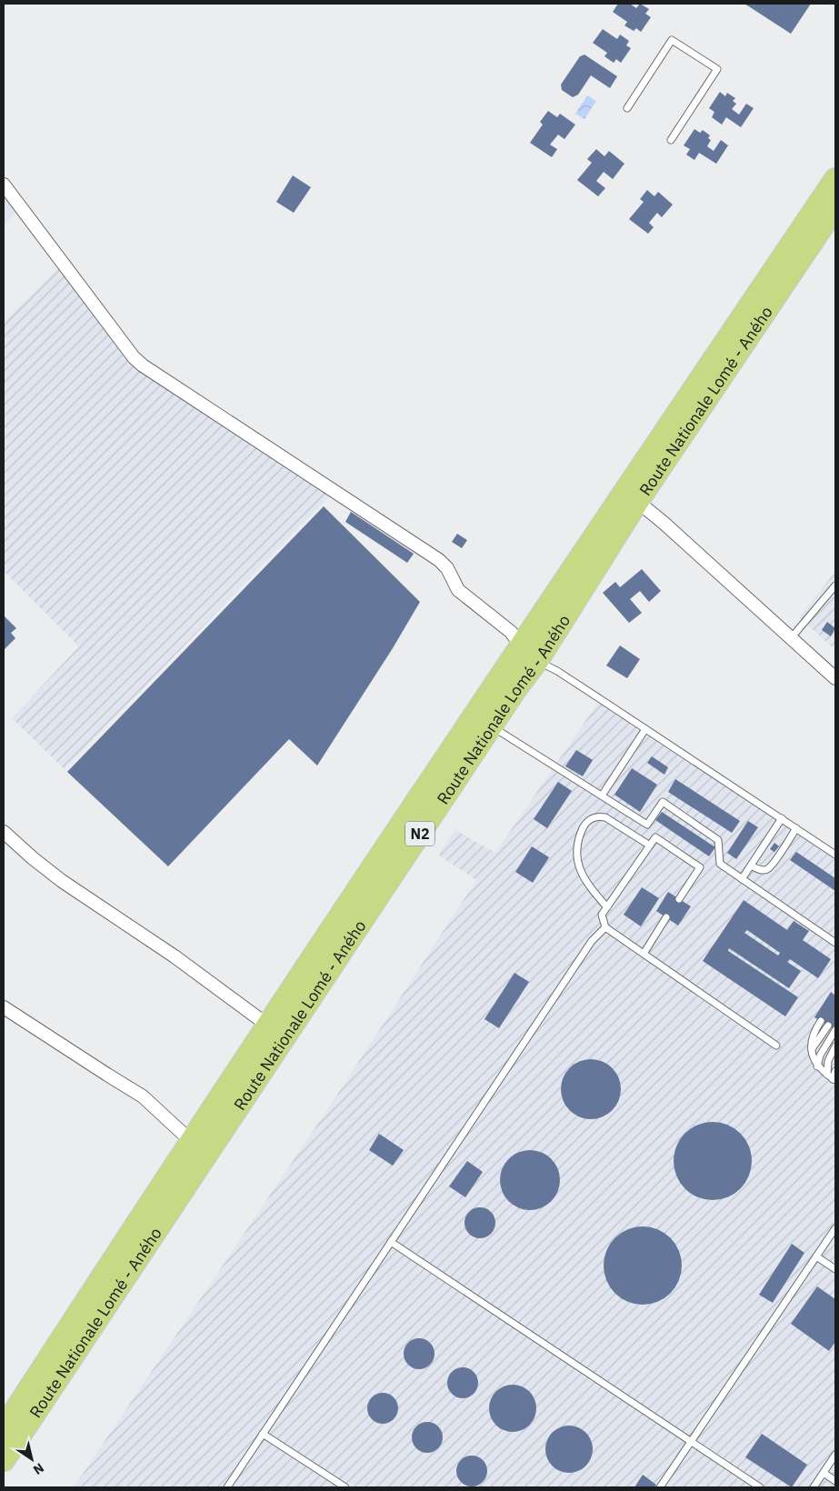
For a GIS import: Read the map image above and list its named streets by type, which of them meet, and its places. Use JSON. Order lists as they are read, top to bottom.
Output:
{
  "streets": {
    "highway": ["Route Nationale Lomé - Aného", "N2"]
  },
  "north": "bottom right"
}
